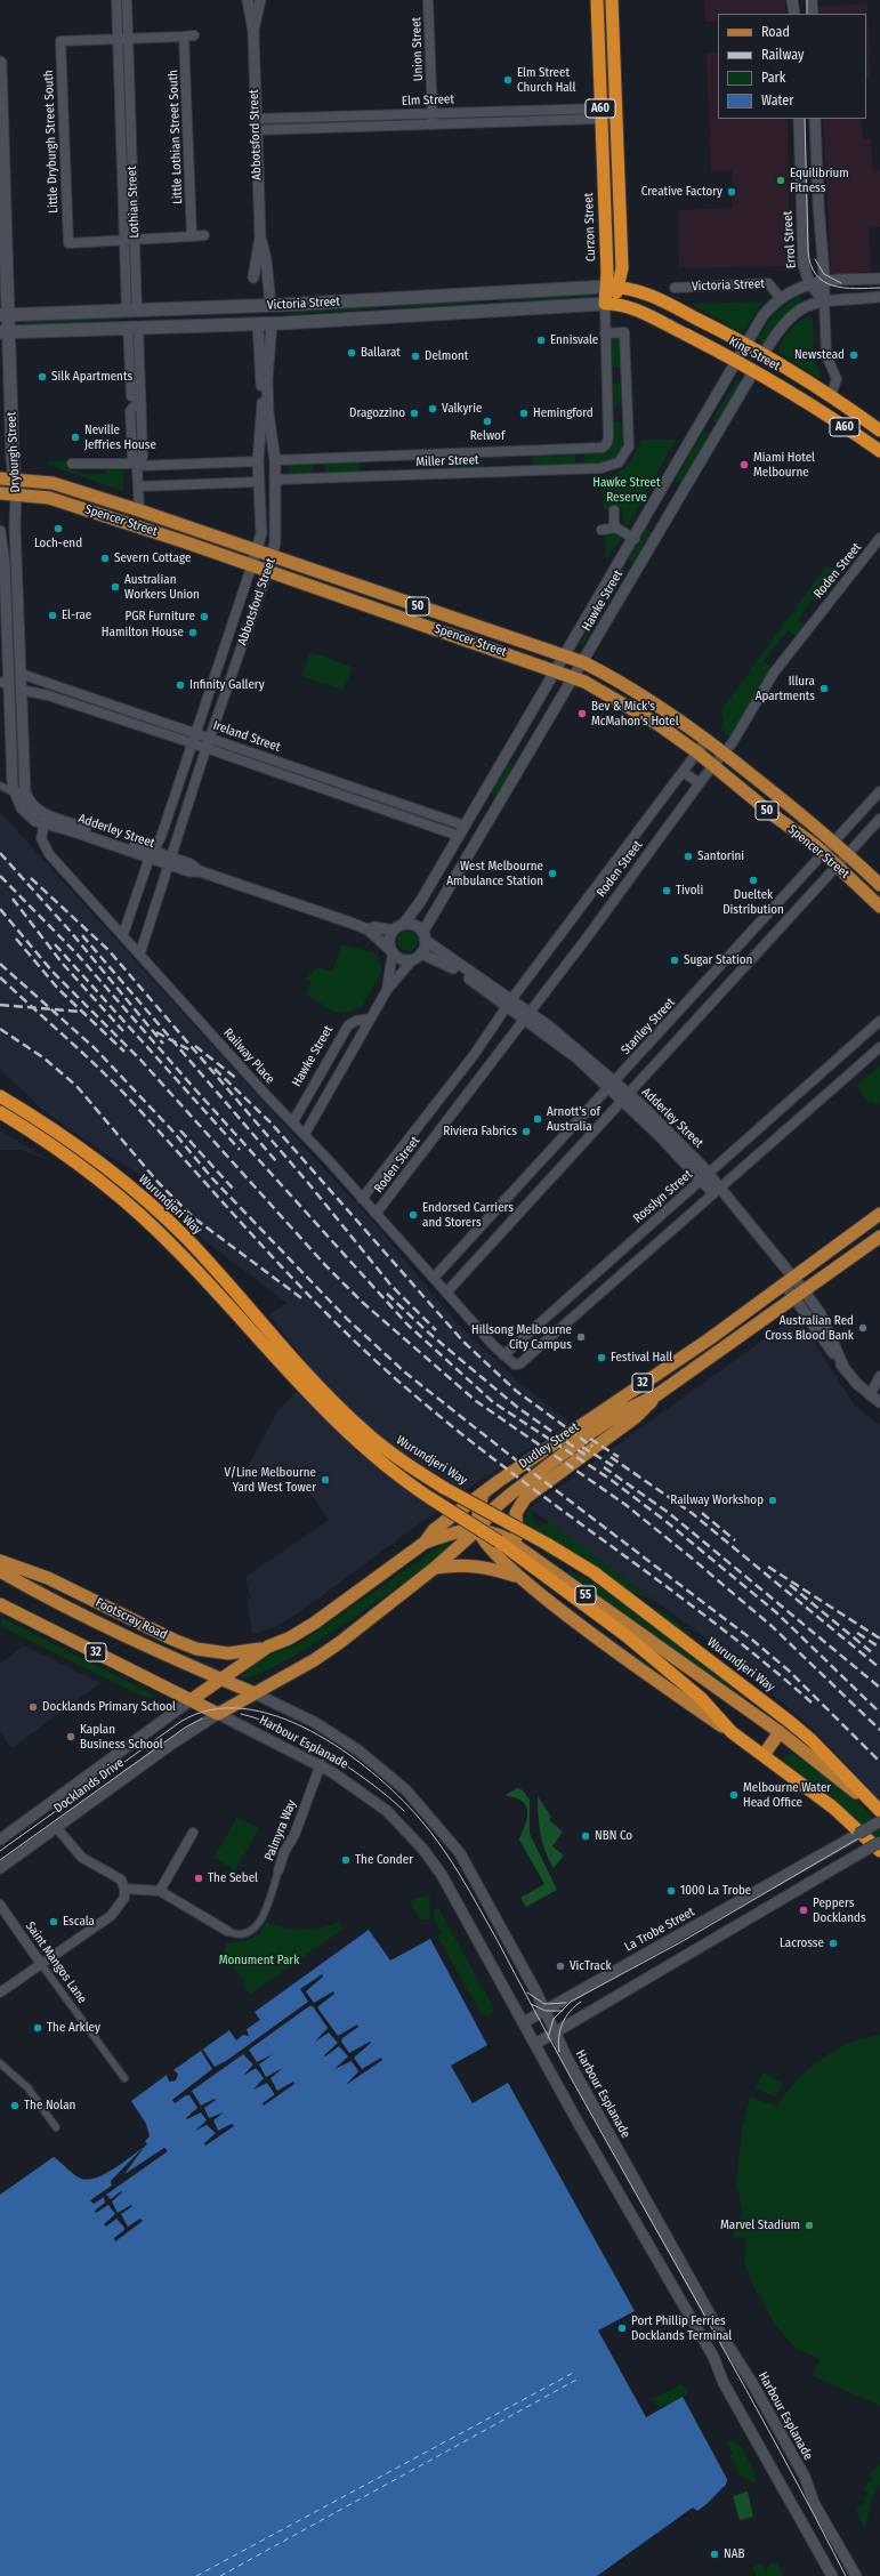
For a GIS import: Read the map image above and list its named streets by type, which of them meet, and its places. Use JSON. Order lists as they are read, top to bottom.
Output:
{
  "streets": {
    "highway": [
      "A60",
      "Curzon Street",
      "King Street",
      "Hawke Street",
      "Wurundjeri Way",
      "55"
    ],
    "main road": [
      "Abbotsford Street",
      "Lothian Street",
      "Victoria Street",
      "Dryburgh Street",
      "Spencer Street",
      "50",
      "32",
      "Dudley Street",
      "Footscray Road"
    ],
    "street": [
      "Union Street",
      "Elm Street",
      "Little Lothian Street South",
      "Little Dryburgh Street South",
      "Errol Street",
      "Miller Street",
      "Roden Street",
      "Ireland Street",
      "Adderley Street",
      "Stanley Street",
      "Railway Place",
      "Rosslyn Street",
      "Harbour Esplanade",
      "Docklands Drive",
      "Palmyra Way",
      "La Trobe Street",
      "Saint Mangos Lane"
    ]
  },
  "crossings": [
    ["Union Street", "Elm Street"],
    ["Elm Street", "Abbotsford Street"],
    ["Elm Street", "Curzon Street"],
    ["Abbotsford Street", "Victoria Street"],
    ["Abbotsford Street", "Miller Street"],
    ["Abbotsford Street", "Spencer Street"],
    ["Abbotsford Street", "Ireland Street"],
    ["Abbotsford Street", "Adderley Street"],
    ["Abbotsford Street", "Railway Place"],
    ["Little Dryburgh Street South", "Lothian Street"],
    ["Lothian Street", "Victoria Street"],
    ["Curzon Street", "Victoria Street"],
    ["Curzon Street", "King Street"],
    ["Curzon Street", "Miller Street"],
    ["Errol Street", "Victoria Street"],
    ["Errol Street", "Hawke Street"],
    ["Victoria Street", "King Street"],
    ["Victoria Street", "Dryburgh Street"],
    ["Victoria Street", "Hawke Street"],
    ["King Street", "Hawke Street"],
    ["Dryburgh Street", "Spencer Street"],
    ["Dryburgh Street", "Ireland Street"],
    ["Dryburgh Street", "Adderley Street"],
    ["Spencer Street", "Roden Street"],
    ["Spencer Street", "Hawke Street"],
    ["Spencer Street", "Stanley Street"],
    ["Roden Street", "Adderley Street"],
    ["Roden Street", "Railway Place"],
    ["Hawke Street", "Ireland Street"],
    ["Hawke Street", "Adderley Street"],
    ["Hawke Street", "Railway Place"],
    ["Adderley Street", "Stanley Street"],
    ["Adderley Street", "Railway Place"],
    ["Adderley Street", "Rosslyn Street"],
    ["Adderley Street", "Dudley Street"],
    ["Stanley Street", "Railway Place"],
    ["Railway Place", "Rosslyn Street"],
    ["32", "Dudley Street"],
    ["32", "Footscray Road"],
    ["32", "Harbour Esplanade"],
    ["32", "Docklands Drive"],
    ["Dudley Street", "55"],
    ["Dudley Street", "Footscray Road"],
    ["Dudley Street", "Harbour Esplanade"],
    ["Dudley Street", "Docklands Drive"],
    ["Footscray Road", "Harbour Esplanade"],
    ["Harbour Esplanade", "Docklands Drive"],
    ["Harbour Esplanade", "Palmyra Way"],
    ["Harbour Esplanade", "La Trobe Street"]
  ],
  "parks": ["Hawke Street Reserve", "Monument Park"],
  "places": [
    "Elm Street Church Hall",
    "Equilibrium Fitness",
    "Creative Factory",
    "Ennisvale",
    "Ballarat",
    "Newstead",
    "Delmont",
    "Silk Apartments",
    "Valkyrie",
    "Dragozzino",
    "Hemingford",
    "Relwof",
    "Neville Jeffries House",
    "Miami Hotel Melbourne",
    "Loch-end",
    "Severn Cottage",
    "Australian Workers Union",
    "El-rae",
    "PGR Furniture",
    "Hamilton House",
    "Infinity Gallery",
    "Illura Apartments",
    "Bev & Mick's McMahon's Hotel",
    "Santorini",
    "West Melbourne Ambulance Station",
    "Dueltek Distribution",
    "Tivoli",
    "Sugar Station",
    "Arnott's of Australia",
    "Riviera Fabrics",
    "Endorsed Carriers and Storers",
    "Australian Red Cross Blood Bank",
    "Hillsong Melbourne City Campus",
    "Festival Hall",
    "V/Line Melbourne Yard West Tower",
    "Railway Workshop",
    "Docklands Primary School",
    "Kaplan Business School",
    "Melbourne Water Head Office",
    "NBN Co",
    "The Conder",
    "The Sebel",
    "1000 La Trobe",
    "Peppers Docklands",
    "Escala",
    "Lacrosse",
    "VicTrack",
    "The Arkley",
    "The Nolan",
    "Marvel Stadium",
    "Port Phillip Ferries Docklands Terminal",
    "NAB"
  ],
  "legend": [
    "Road",
    "Railway",
    "Park",
    "Water"
  ]
}
